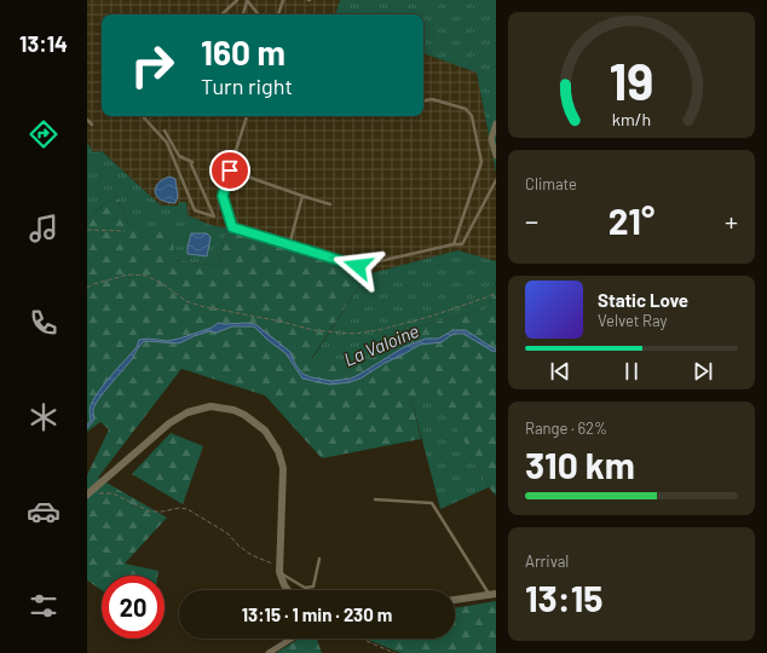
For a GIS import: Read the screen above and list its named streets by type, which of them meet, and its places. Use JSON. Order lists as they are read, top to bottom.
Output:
{
  "water": ["La Valoine"],
  "page": {
    "tabs": "13:14",
    "turn": ["160 m", "Turn right"],
    "tile": [
      "Climate",
      ["Range · 62%", "310 km"],
      ["Arrival", "13:15"]
    ],
    "heat": ["−", "21°", "+"],
    "song": ["Static Love", "Velvet Ray"],
    "limit": "20",
    "trip": "13:15 · 1 min · 230 m",
    "gauge": ["19", "km/h"]
  }
}
